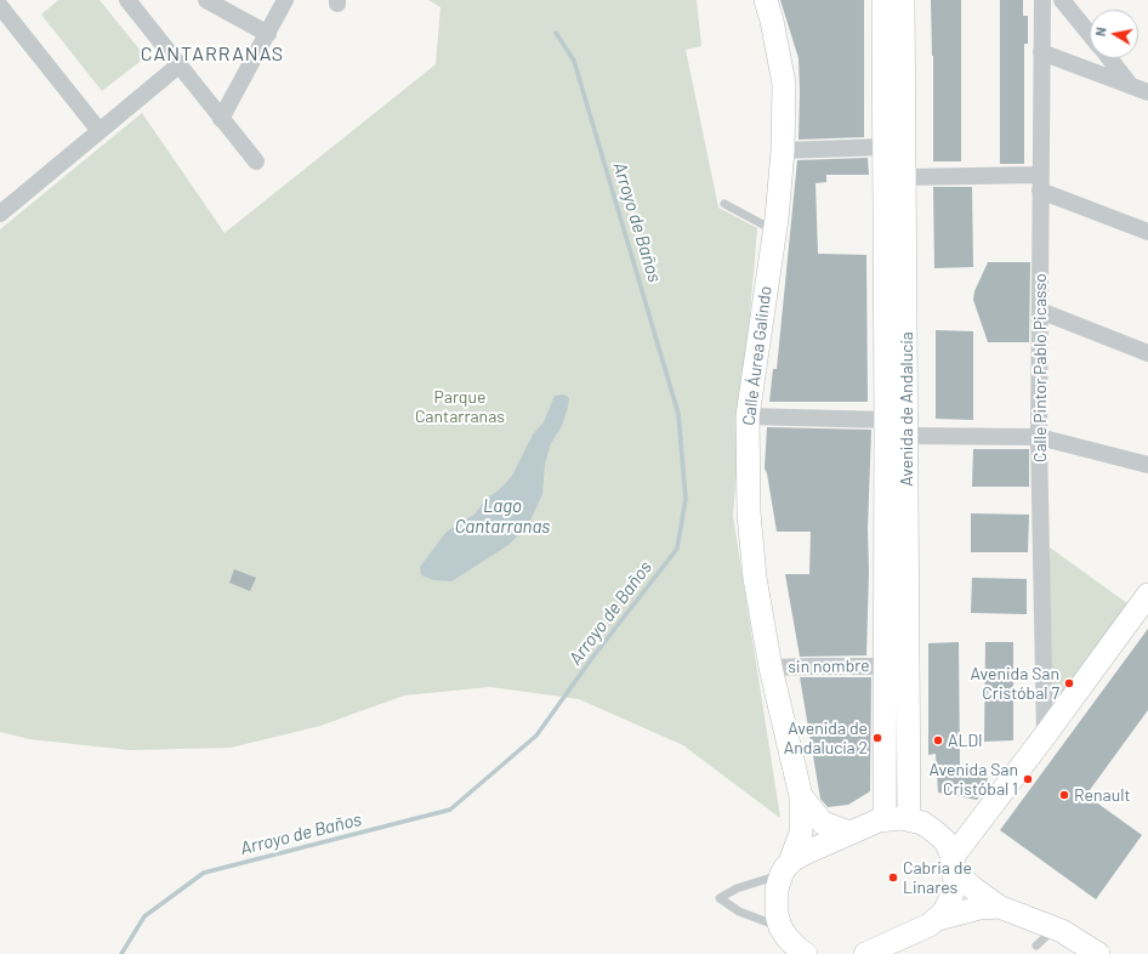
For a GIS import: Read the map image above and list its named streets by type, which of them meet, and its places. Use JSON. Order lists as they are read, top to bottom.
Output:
{
  "streets": {
    "main road": ["Calle Áurea Galindo", "Avenida de Andalucía"],
    "street": ["Calle Pintor Pablo Picasso", "sin nombre"]
  },
  "crossings": [
    ["Calle Áurea Galindo", "sin nombre"],
    ["Avenida de Andalucía", "sin nombre"]
  ],
  "districts": ["CANTARRANAS"],
  "water": ["Arroyo de Baños", "Lago Cantarranas"],
  "parks": ["Parque Cantarranas"],
  "places": [
    "Avenida San Cristóbal 7",
    "Avenida de Andalucía 2",
    "ALDI",
    "Avenida San Cristóbal 1",
    "Renault",
    "Cabria de Linares"
  ],
  "north": "left"
}
